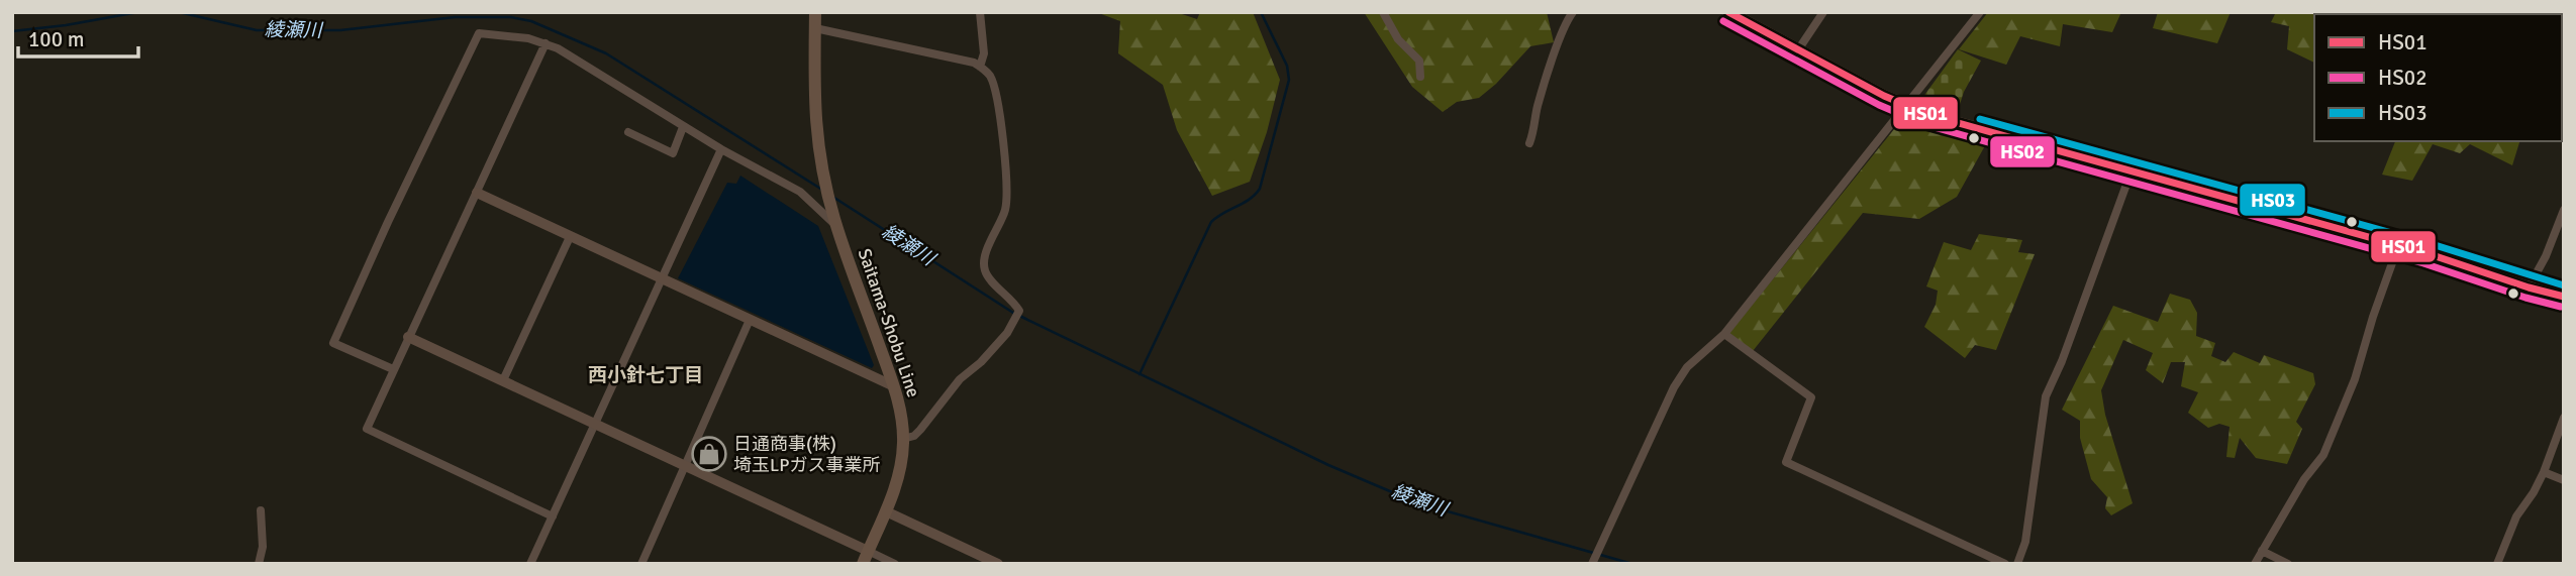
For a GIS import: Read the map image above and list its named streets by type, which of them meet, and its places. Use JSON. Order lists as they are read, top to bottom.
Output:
{
  "streets": {
    "main road": ["Saitama-Shobu Line"]
  },
  "districts": ["西小針七丁目"],
  "water": ["綾瀬川"],
  "places": {
    "shop": ["日通商事(株) 埼玉LPガス事業所"]
  },
  "lines": ["transit line HS01", "transit line HS02", "transit line HS03"],
  "legend": ["HS01", "HS02", "HS03"],
  "scale_bar": "100 m"
}
